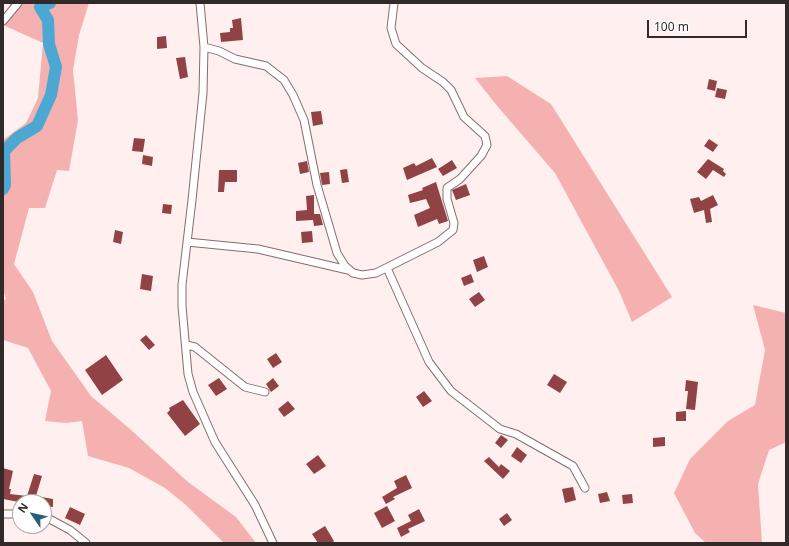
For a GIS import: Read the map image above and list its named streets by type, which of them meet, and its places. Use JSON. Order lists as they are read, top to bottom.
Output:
{
  "scale_bar": "100 m",
  "north": "top left"
}
